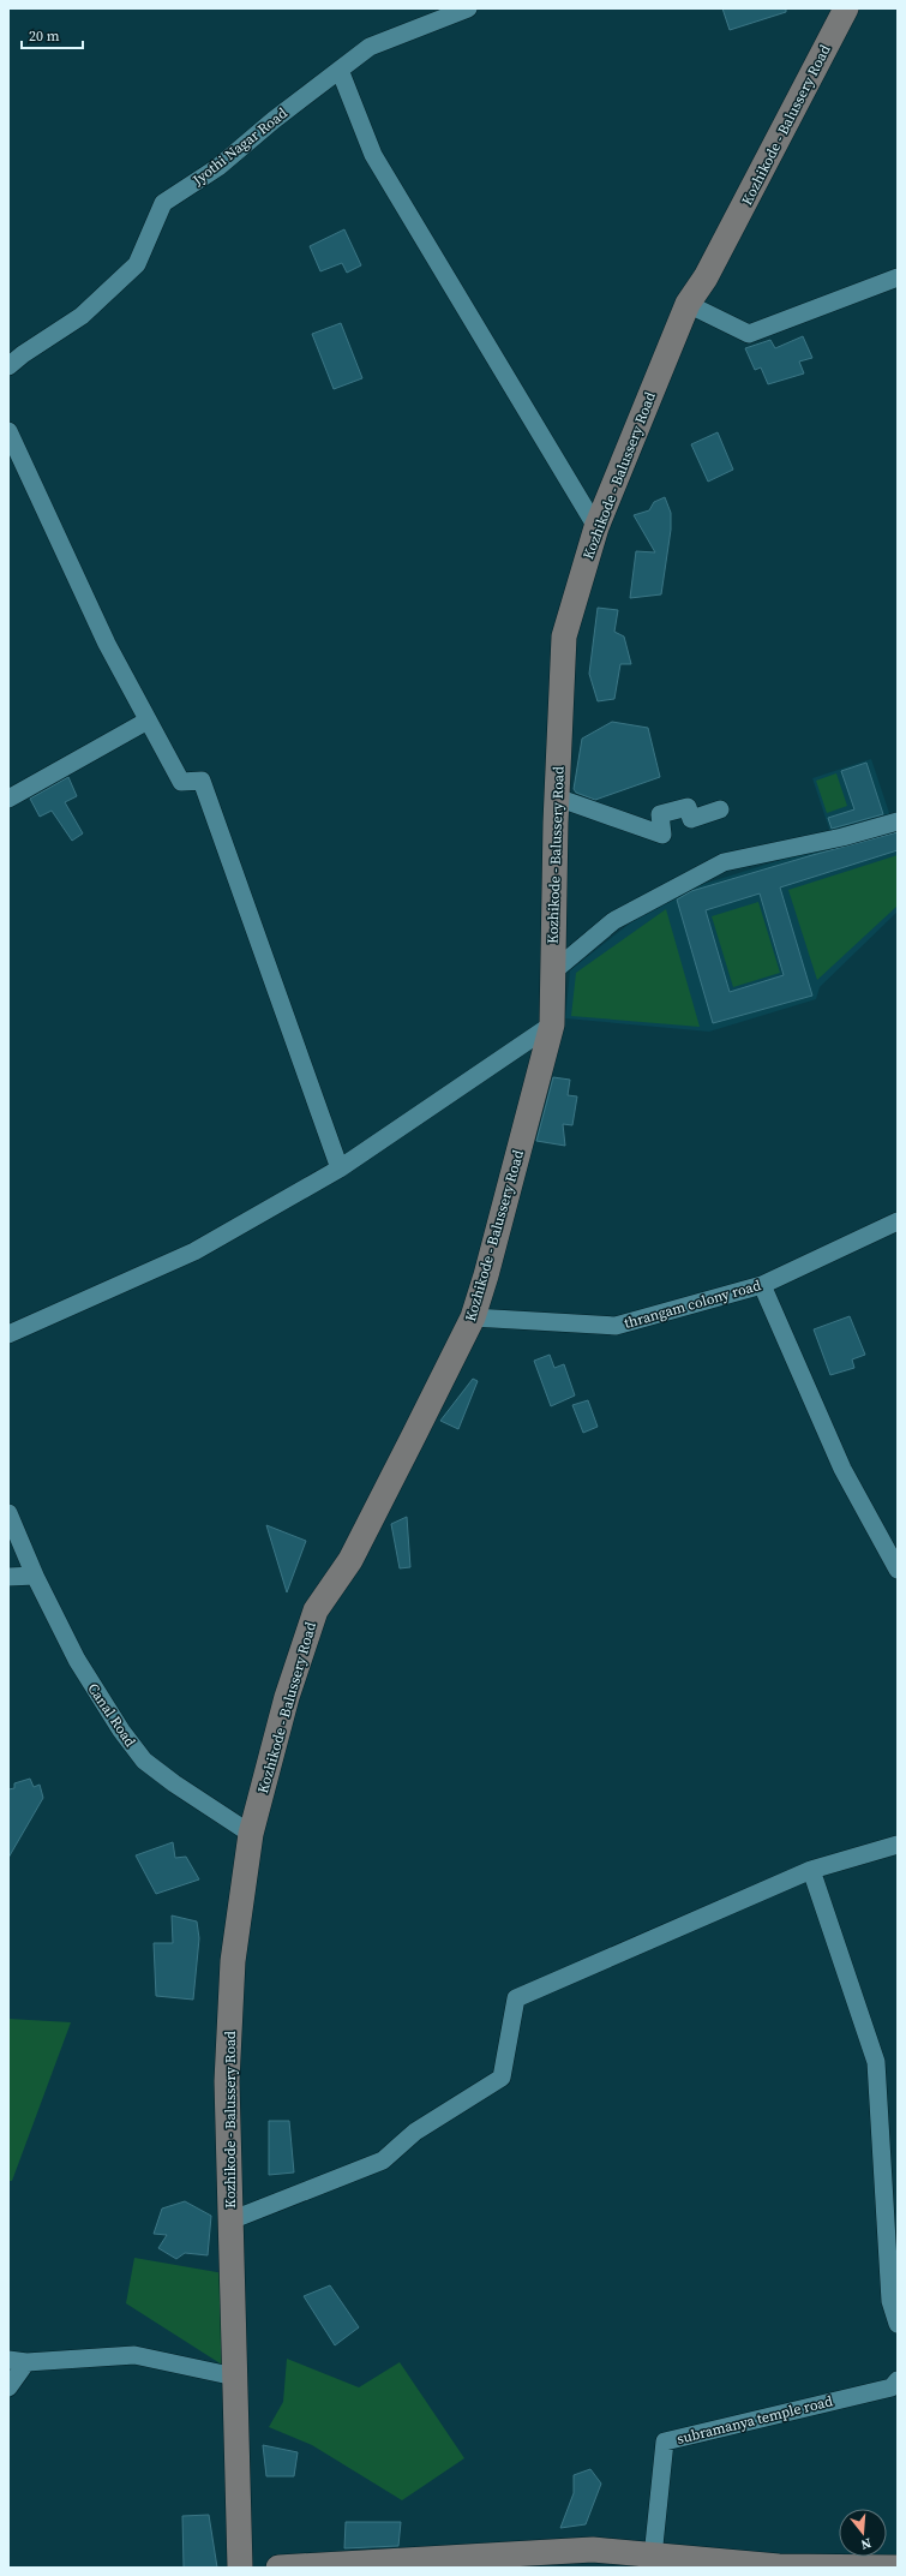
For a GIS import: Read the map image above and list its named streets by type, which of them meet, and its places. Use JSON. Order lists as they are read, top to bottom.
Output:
{
  "streets": {
    "main road": ["Kozhikode - Balussery Road"],
    "street": [
      "Jyothi Nagar Road",
      "thrangam colony road",
      "Canal Road",
      "subramanya temple road"
    ]
  },
  "crossings": [
    ["Kozhikode - Balussery Road", "thrangam colony road"],
    ["Kozhikode - Balussery Road", "Canal Road"]
  ],
  "scale_bar": "20 m",
  "north": "bottom"
}
